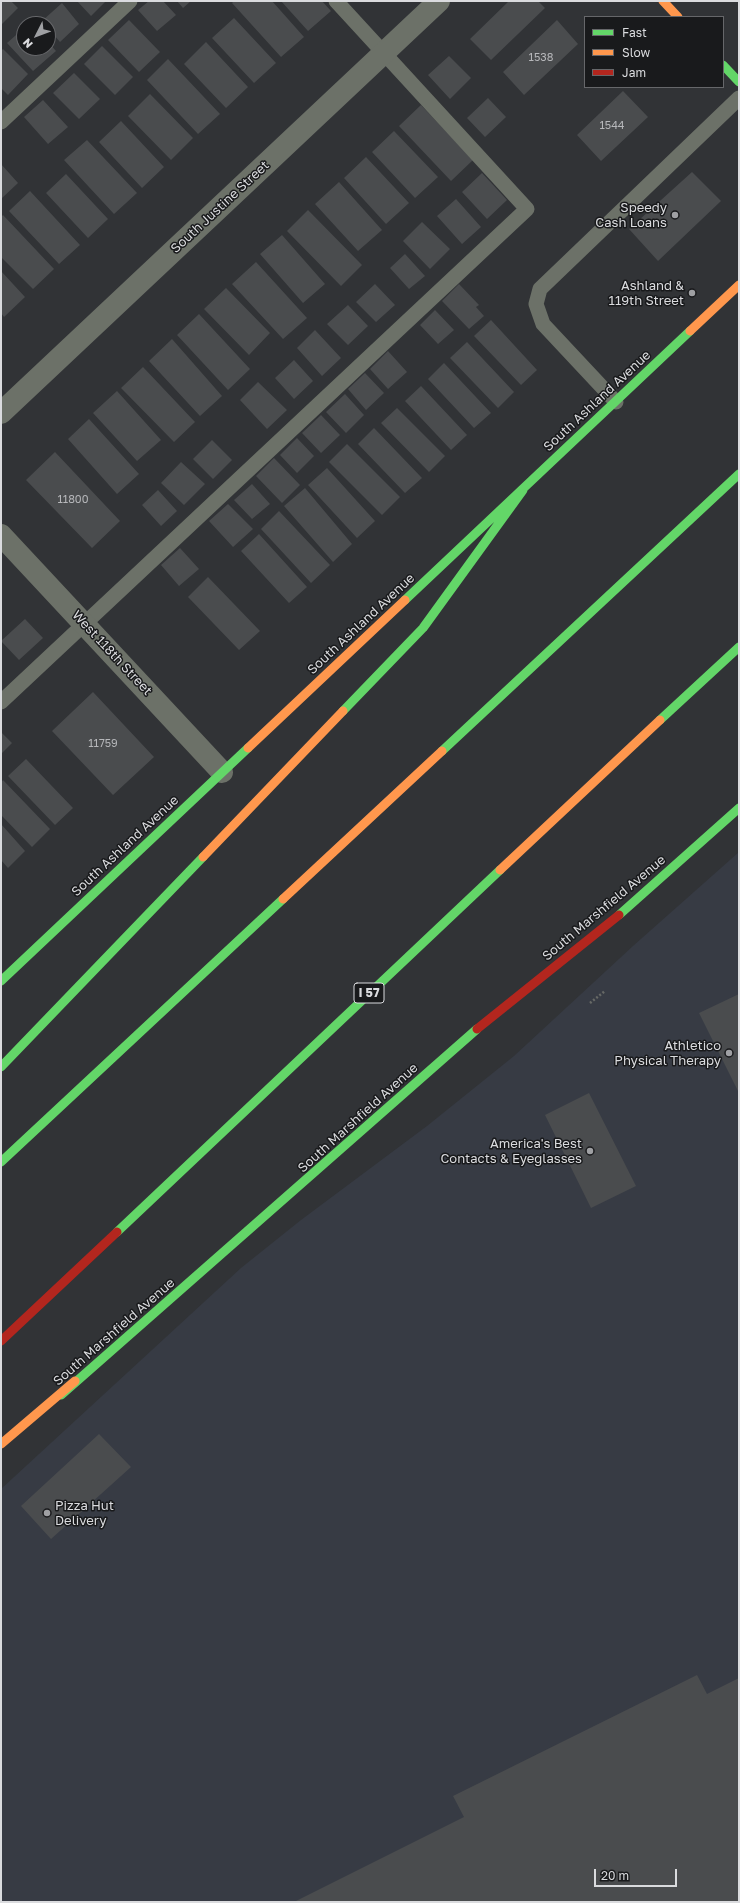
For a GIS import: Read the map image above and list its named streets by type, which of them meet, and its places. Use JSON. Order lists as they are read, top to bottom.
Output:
{
  "streets": {
    "main road": ["South Ashland Avenue", "South Marshfield Avenue", "I 57"],
    "street": ["South Justine Street", "West 118th Street"]
  },
  "crossings": [
    ["South Ashland Avenue", "West 118th Street"]
  ],
  "places": [
    "Speedy Cash Loans",
    "Ashland & 119th Street",
    "Athletico Physical Therapy",
    "America's Best Contacts & Eyeglasses",
    "Pizza Hut Delivery"
  ],
  "house_numbers": [
    "1538",
    "1544",
    "11800",
    "11759"
  ],
  "legend": ["Fast", "Slow", "Jam"],
  "scale_bar": "20 m",
  "north": "bottom left"
}
